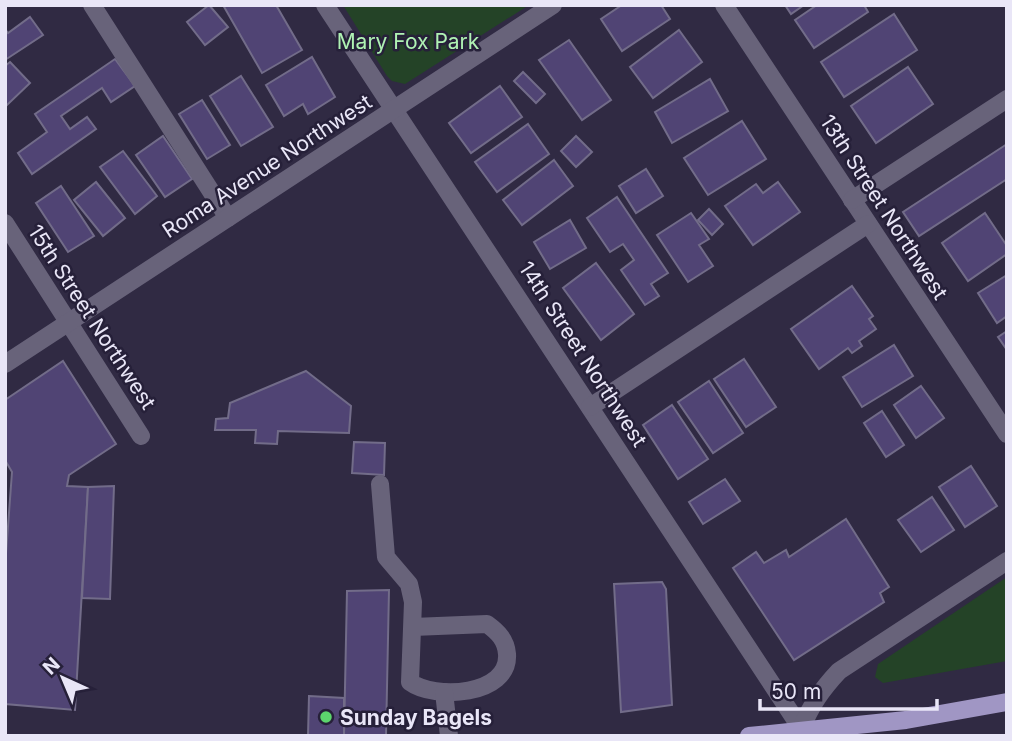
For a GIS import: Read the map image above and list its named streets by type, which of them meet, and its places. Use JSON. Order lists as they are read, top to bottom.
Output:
{
  "streets": {
    "street": [
      "Roma Avenue Northwest",
      "13th Street Northwest",
      "15th Street Northwest",
      "14th Street Northwest"
    ]
  },
  "crossings": [
    ["Roma Avenue Northwest", "15th Street Northwest"],
    ["Roma Avenue Northwest", "14th Street Northwest"]
  ],
  "parks": ["Mary Fox Park"],
  "places": ["Sunday Bagels"],
  "scale_bar": "50 m",
  "north": "top left"
}
